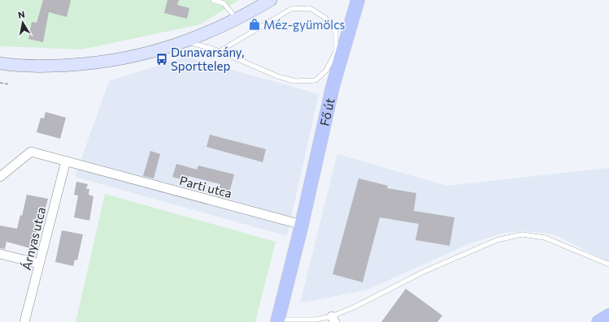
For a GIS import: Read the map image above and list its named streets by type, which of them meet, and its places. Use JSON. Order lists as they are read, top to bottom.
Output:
{
  "streets": {
    "main road": ["Fő út"],
    "street": ["Parti utca", "Árnyas utca"]
  },
  "crossings": [
    ["Fő út", "Parti utca"],
    ["Parti utca", "Árnyas utca"]
  ],
  "places": {
    "shop": ["Méz-gyümölcs"],
    "bus stop": ["Dunavarsány, Sporttelep"]
  },
  "north": "top"
}
